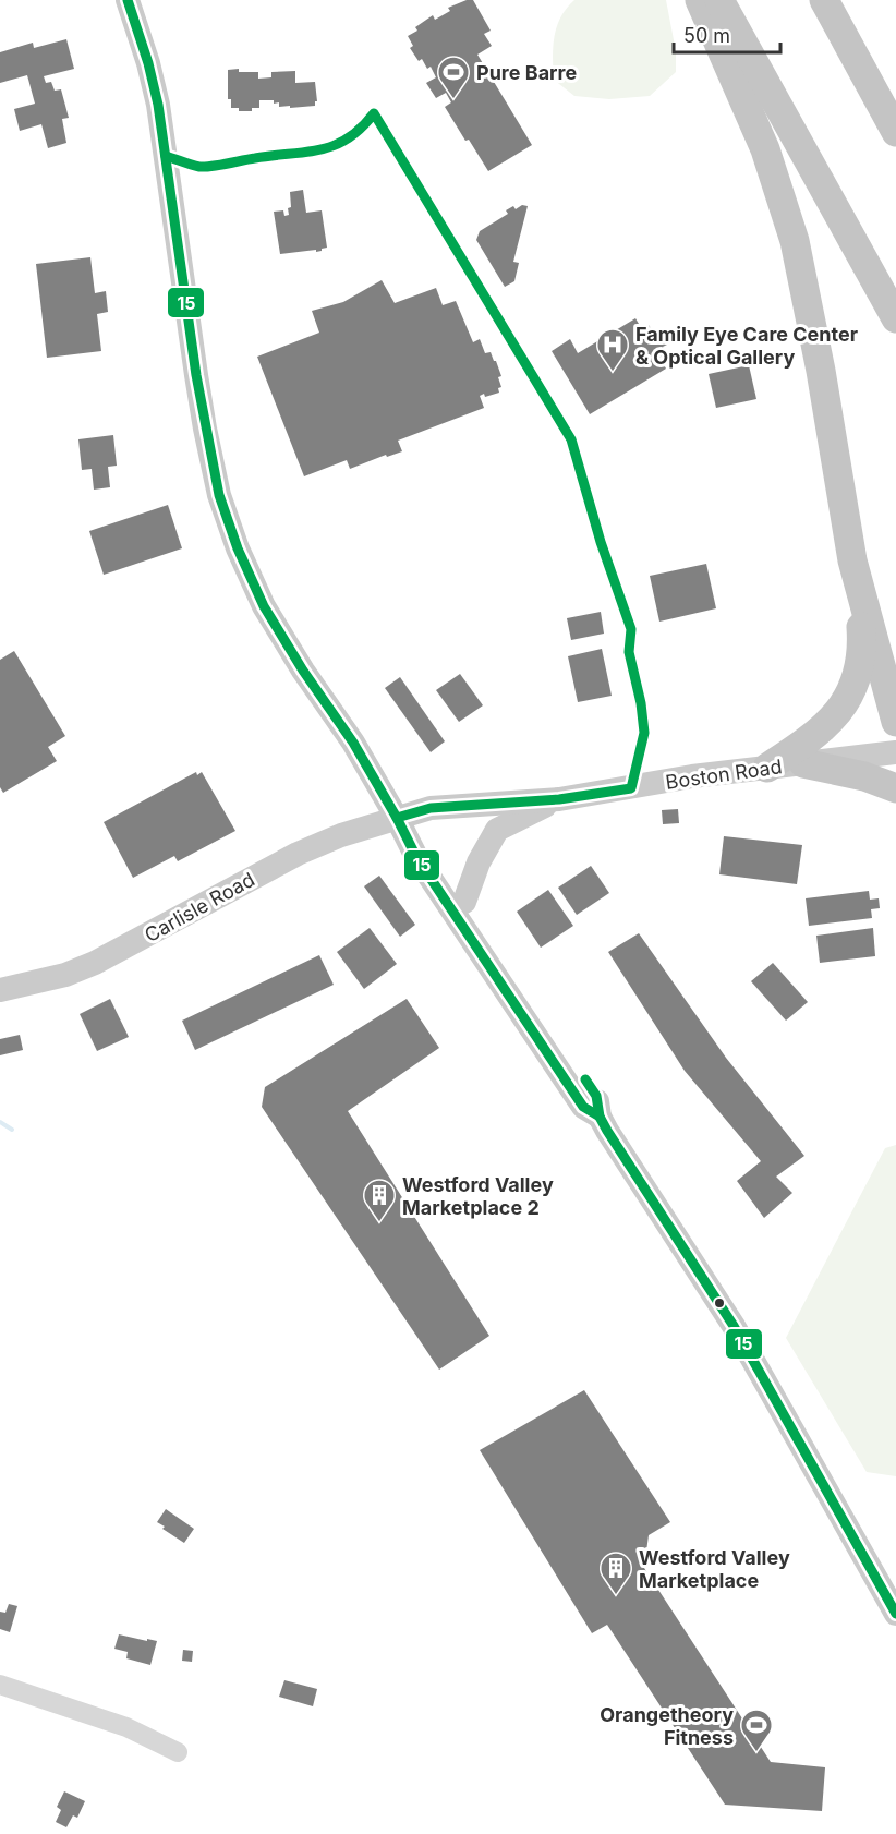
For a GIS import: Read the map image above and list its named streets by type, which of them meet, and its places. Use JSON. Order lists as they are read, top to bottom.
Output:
{
  "streets": {
    "main road": ["Boston Road", "Carlisle Road"]
  },
  "crossings": [
    ["Boston Road", "Carlisle Road"]
  ],
  "places": {
    "sports": ["Pure Barre", "Orangetheory Fitness"],
    "hospital": ["Family Eye Care Center & Optical Gallery"],
    "building": ["Westford Valley Marketplace 2", "Westford Valley Marketplace"]
  },
  "lines": ["transit line 15"],
  "scale_bar": "50 m"
}
